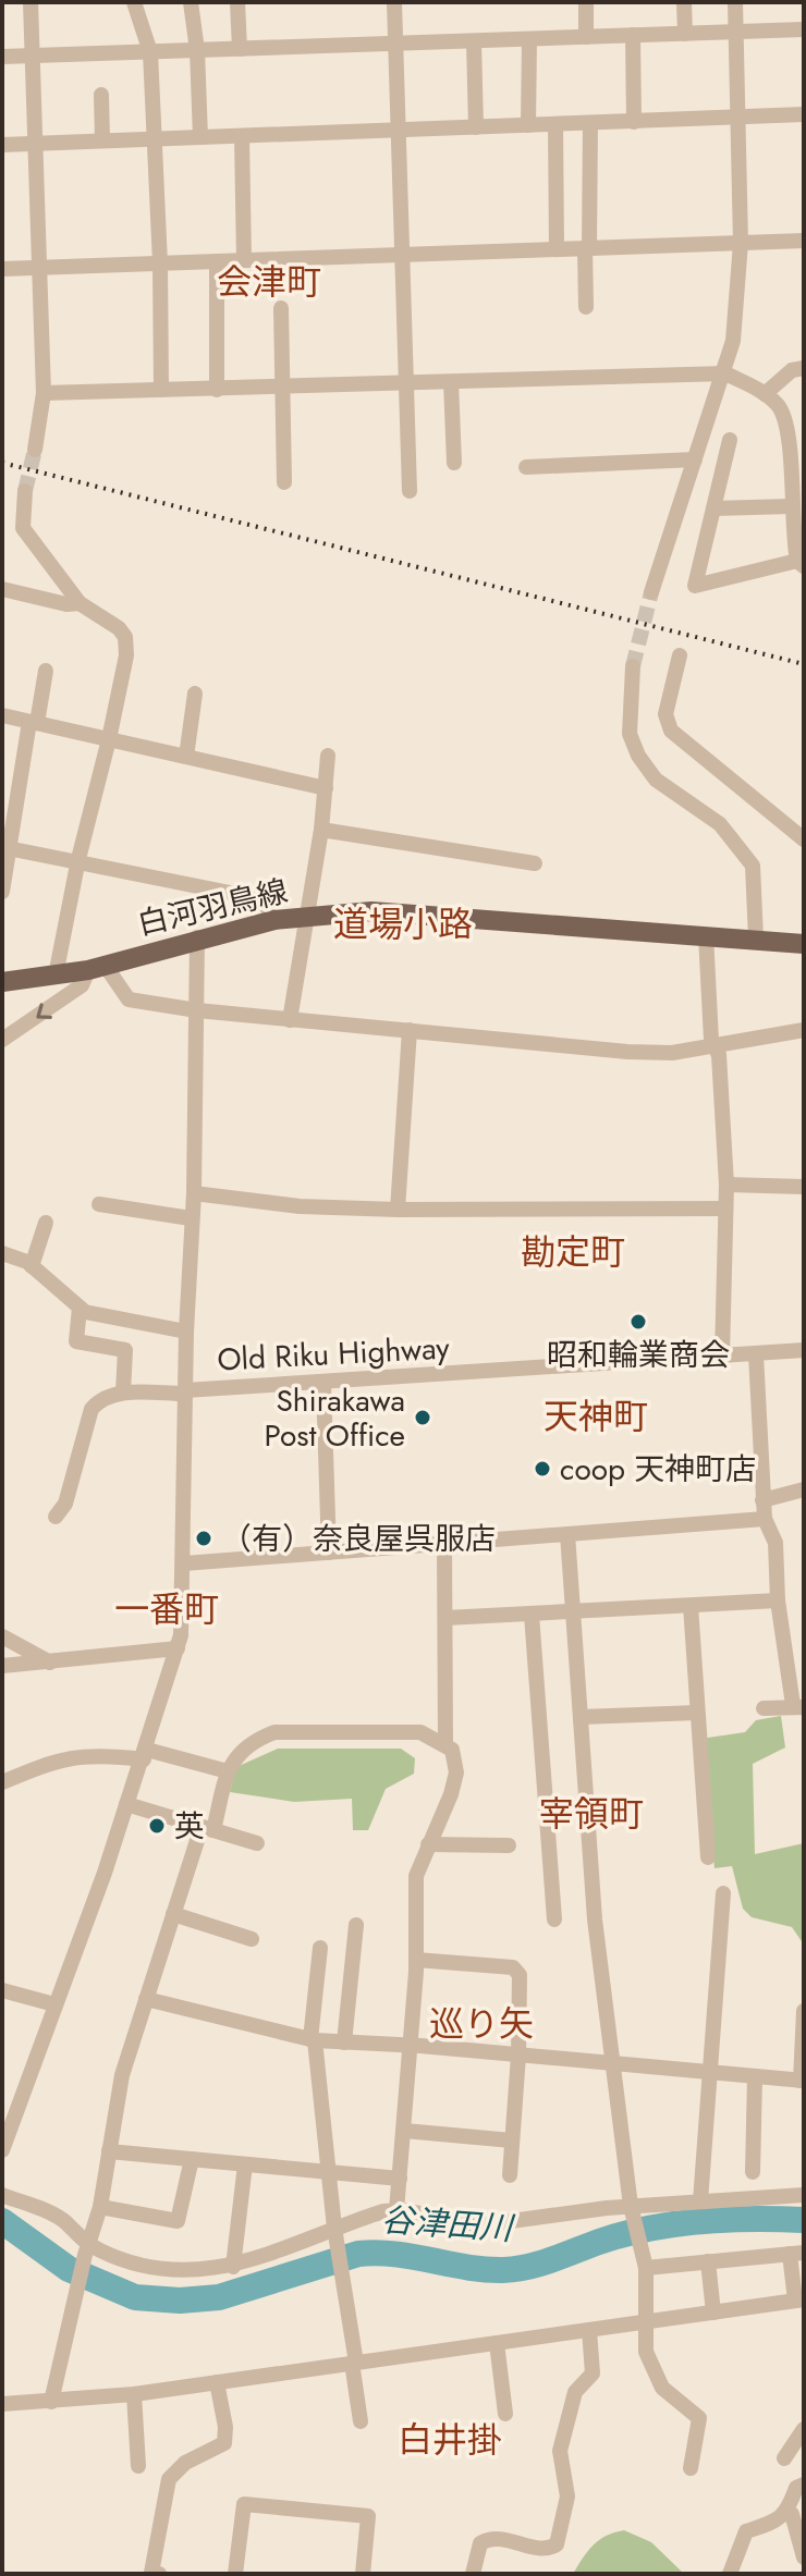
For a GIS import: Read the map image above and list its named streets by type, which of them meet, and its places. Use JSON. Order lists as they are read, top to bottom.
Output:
{
  "streets": {
    "main road": ["白河羽鳥線"],
    "street": ["Old Riku Highway"]
  },
  "districts": [
    "会津町",
    "道場小路",
    "勘定町",
    "天神町",
    "一番町",
    "宰領町",
    "巡り矢",
    "白井掛"
  ],
  "water": ["谷津田川"],
  "places": [
    "昭和輪業商会",
    "Shirakawa Post Office",
    "coop 天神町店",
    "（有）奈良屋呉服店",
    "英"
  ]
}
